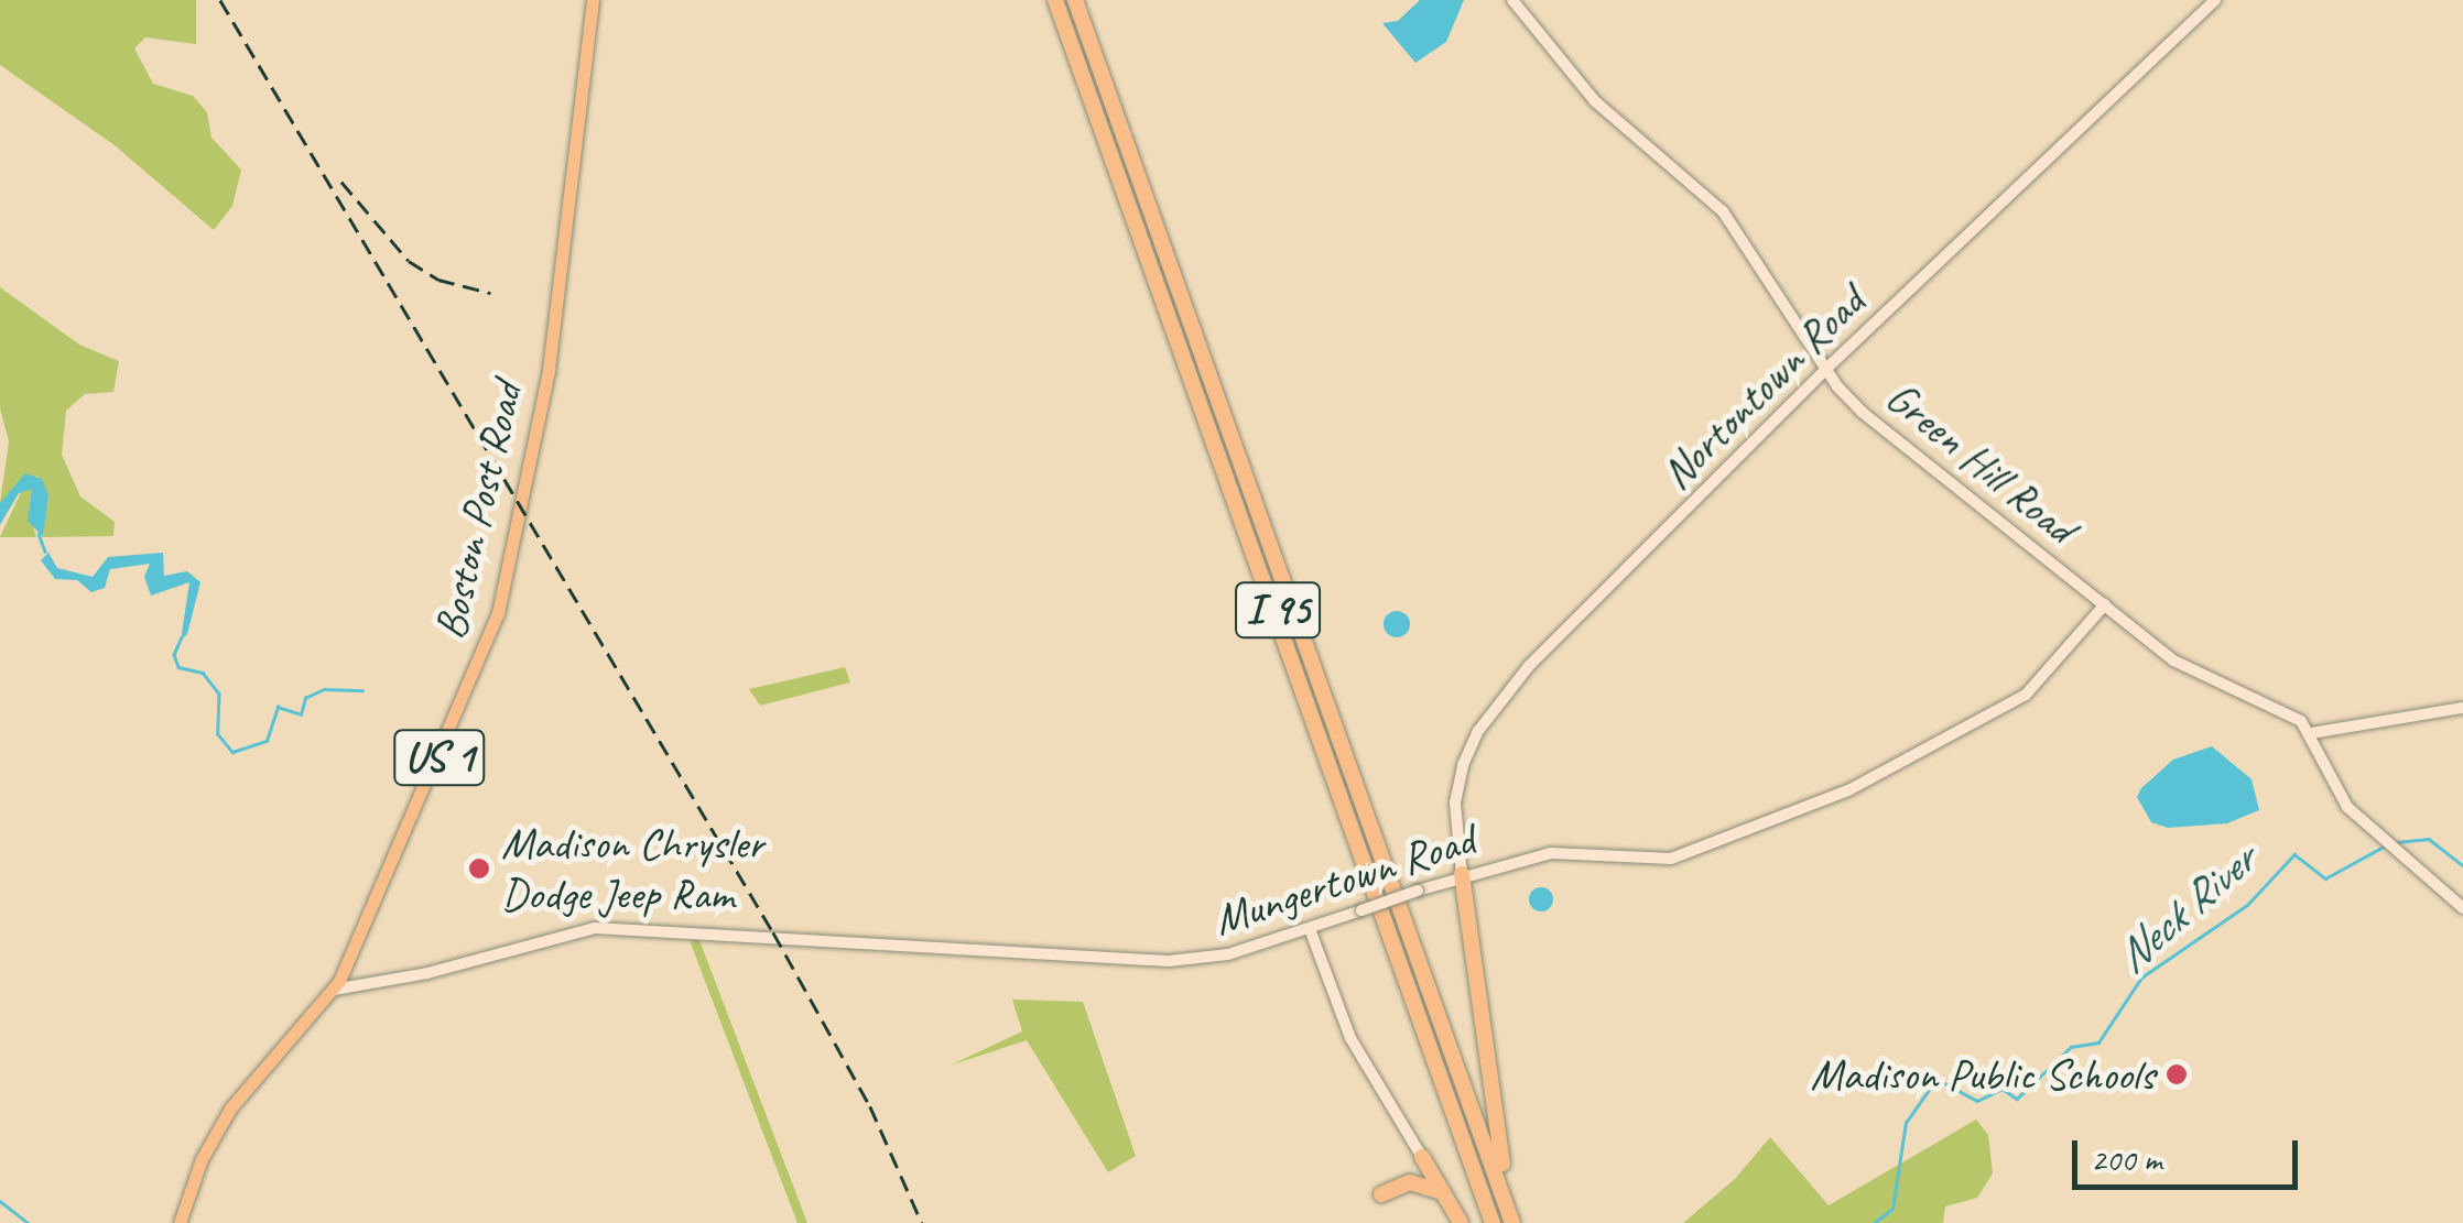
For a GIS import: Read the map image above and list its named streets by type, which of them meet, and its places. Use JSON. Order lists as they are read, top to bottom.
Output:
{
  "streets": {
    "highway": ["I 95"],
    "main road": ["Boston Post Road", "US 1"],
    "street": ["Nortontown Road", "Green Hill Road", "Mungertown Road"]
  },
  "crossings": [
    ["Nortontown Road", "Green Hill Road"],
    ["Nortontown Road", "Mungertown Road"],
    ["Green Hill Road", "Mungertown Road"],
    ["Boston Post Road", "Mungertown Road"]
  ],
  "water": ["Neck River"],
  "places": ["Madison Chrysler Dodge Jeep Ram", "Madison Public Schools"],
  "scale_bar": "200 m"
}
